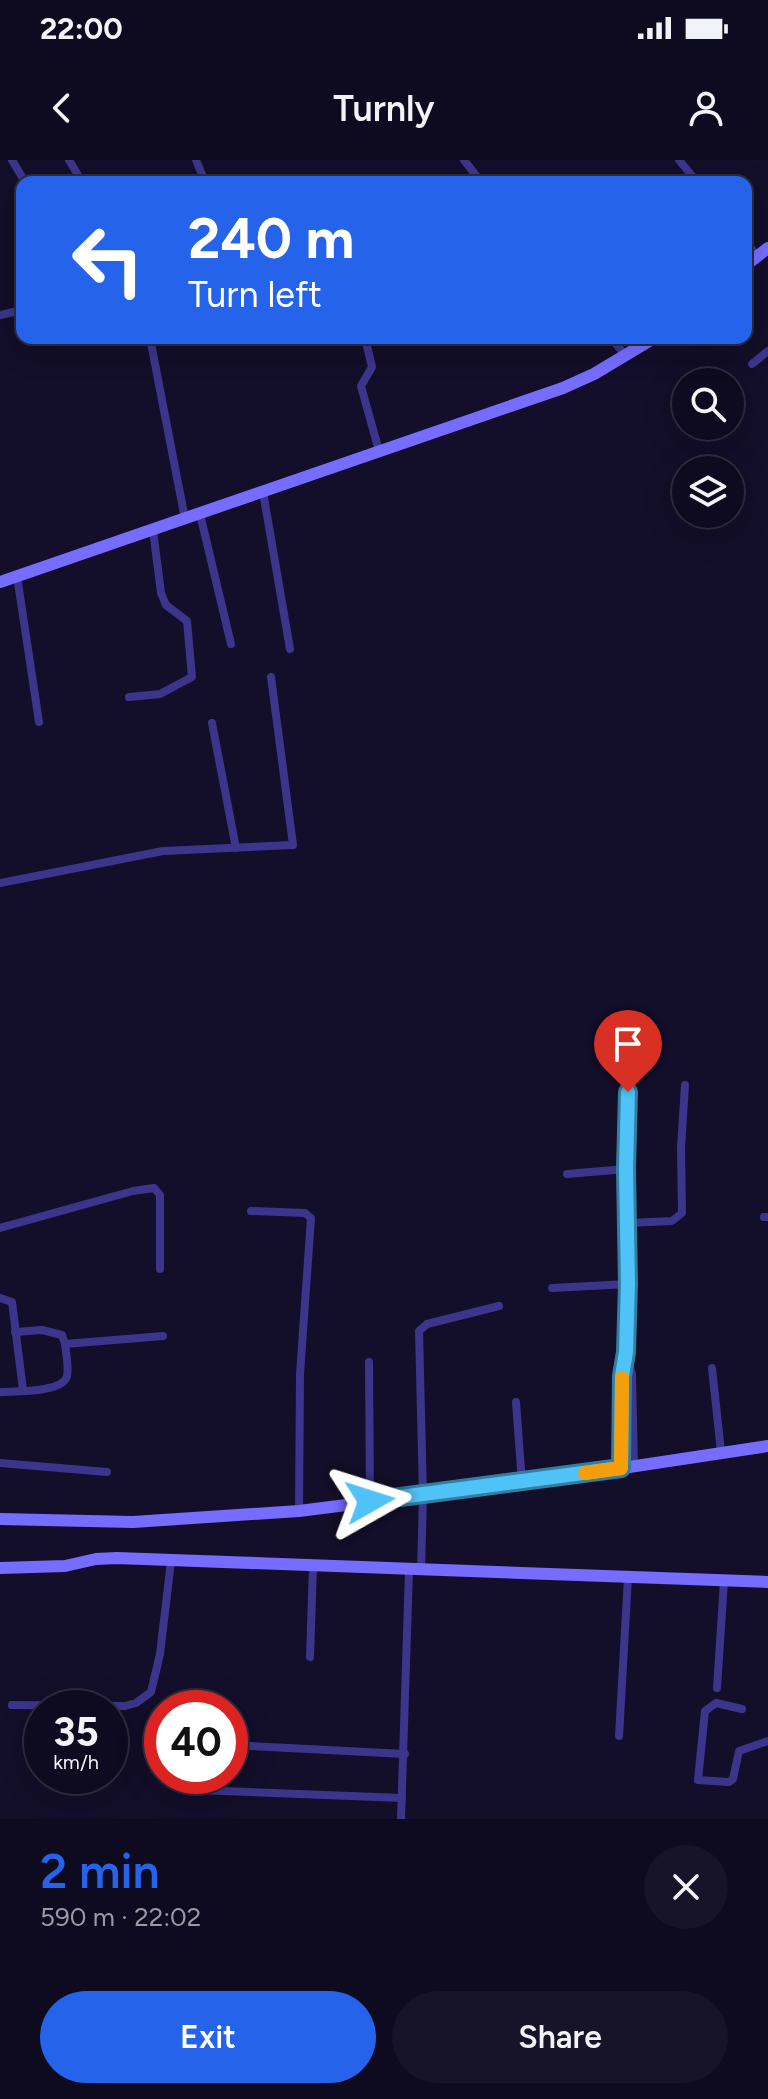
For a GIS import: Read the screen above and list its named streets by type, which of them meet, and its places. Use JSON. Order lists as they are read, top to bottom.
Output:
{
  "page": {
    "status": "22:00",
    "header": "Turnly",
    "turn": ["240 m", "Turn left"],
    "speed": "35 km/h",
    "limit": "40",
    "heading": ["2 min", "590 m · 22:02"],
    "buttons": ["Exit", "Share"]
  }
}
